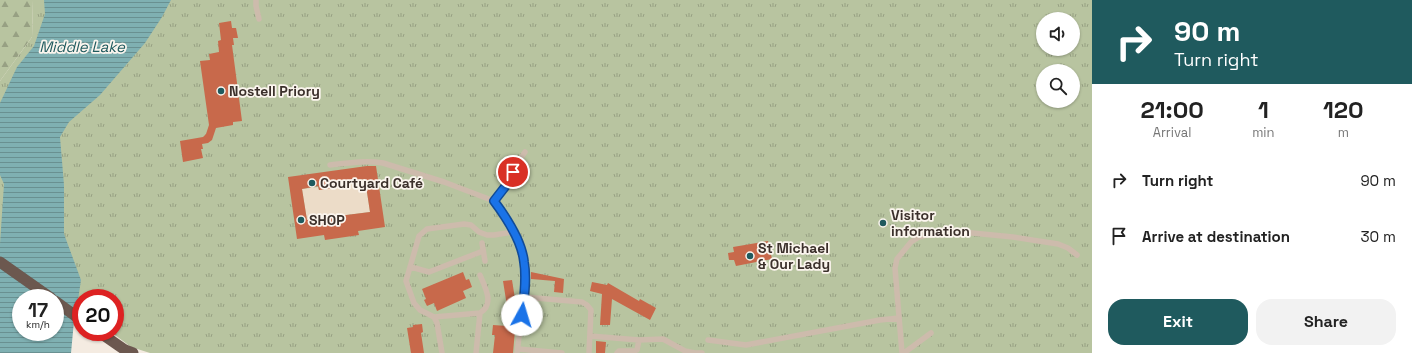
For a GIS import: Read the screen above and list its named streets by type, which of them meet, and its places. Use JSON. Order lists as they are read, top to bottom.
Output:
{
  "water": ["Middle Lake"],
  "places": [
    "Nostell Priory",
    "Courtyard Café",
    "SHOP",
    "Visitor information",
    "St Michael & Our Lady"
  ],
  "page": {
    "turn": ["90 m", "Turn right"],
    "eta": [
      "21:00",
      "Arrival",
      "1",
      "min",
      "120",
      "m"
    ],
    "list": [
      {
        "name": "Turn right",
        "value": "90 m"
      },
      {
        "name": "Arrive at destination",
        "value": "30 m"
      }
    ],
    "speed": "17 km/h",
    "limit": "20",
    "buttons": ["Exit", "Share"]
  }
}
